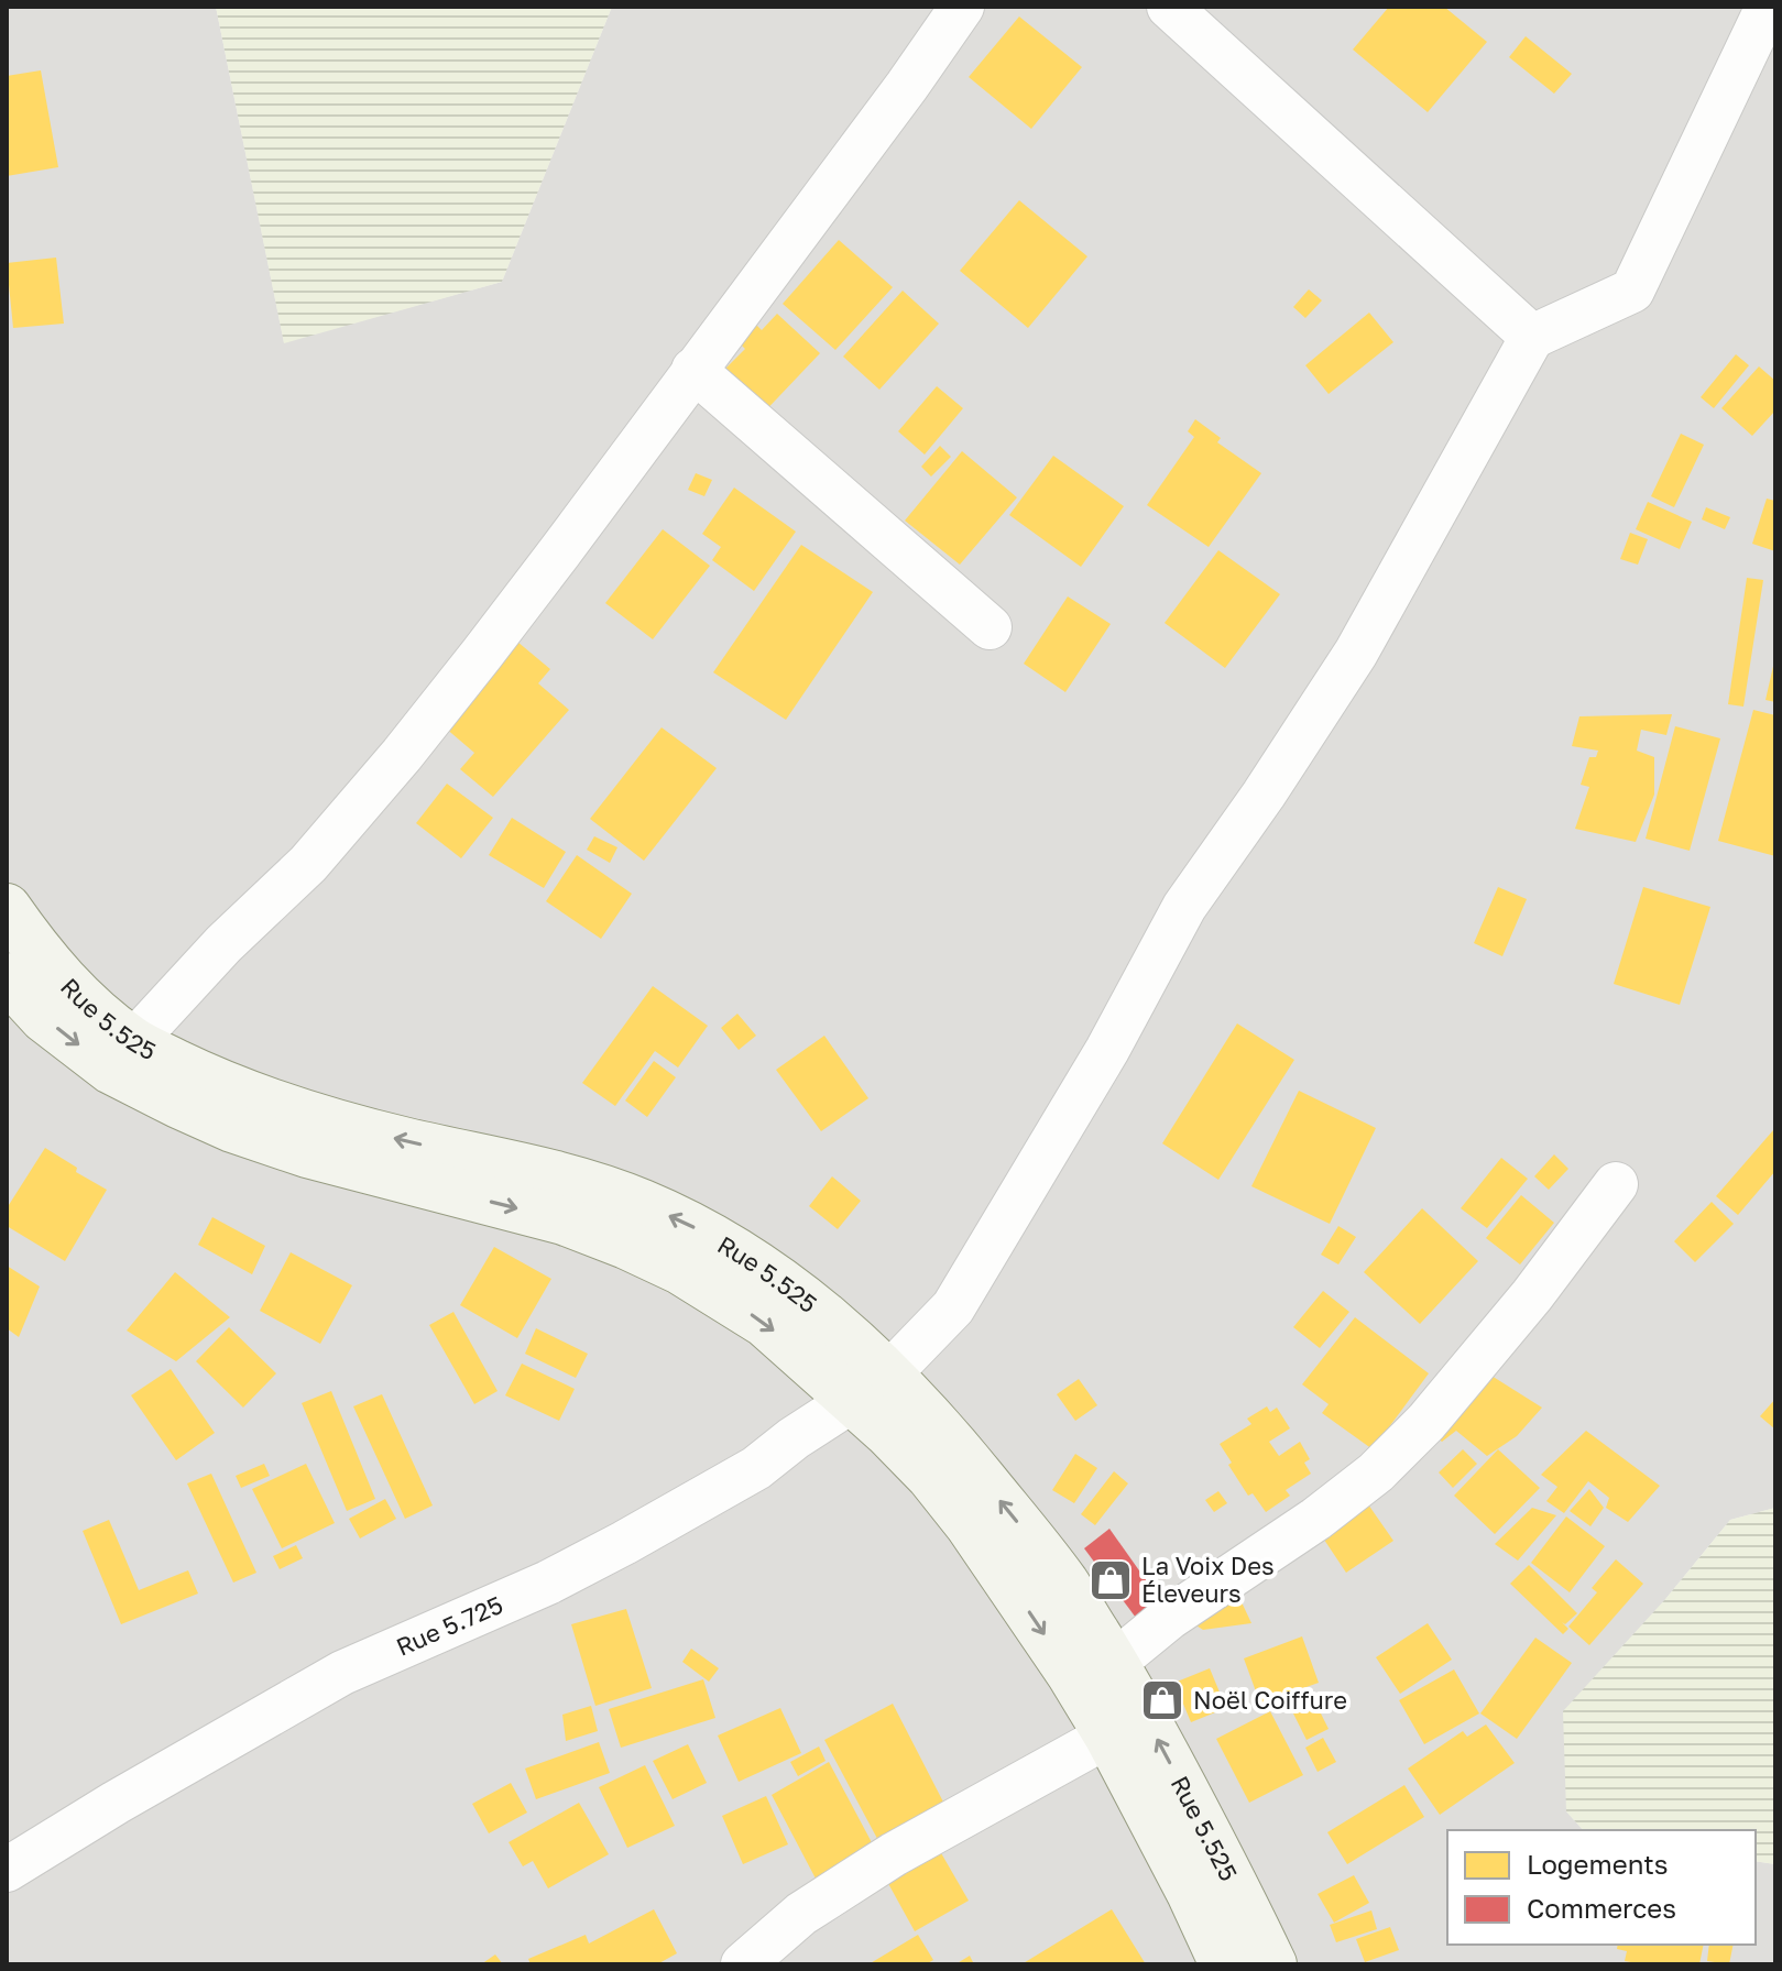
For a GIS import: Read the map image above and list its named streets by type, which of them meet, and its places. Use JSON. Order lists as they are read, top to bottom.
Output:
{
  "streets": {
    "street": ["Rue 5.525", "Rue 5.725"]
  },
  "crossings": [
    ["Rue 5.525", "Rue 5.725"]
  ],
  "places": {
    "shop": ["La Voix Des Éleveurs", "Noël Coiffure"]
  },
  "legend": ["Logements", "Commerces"]
}
